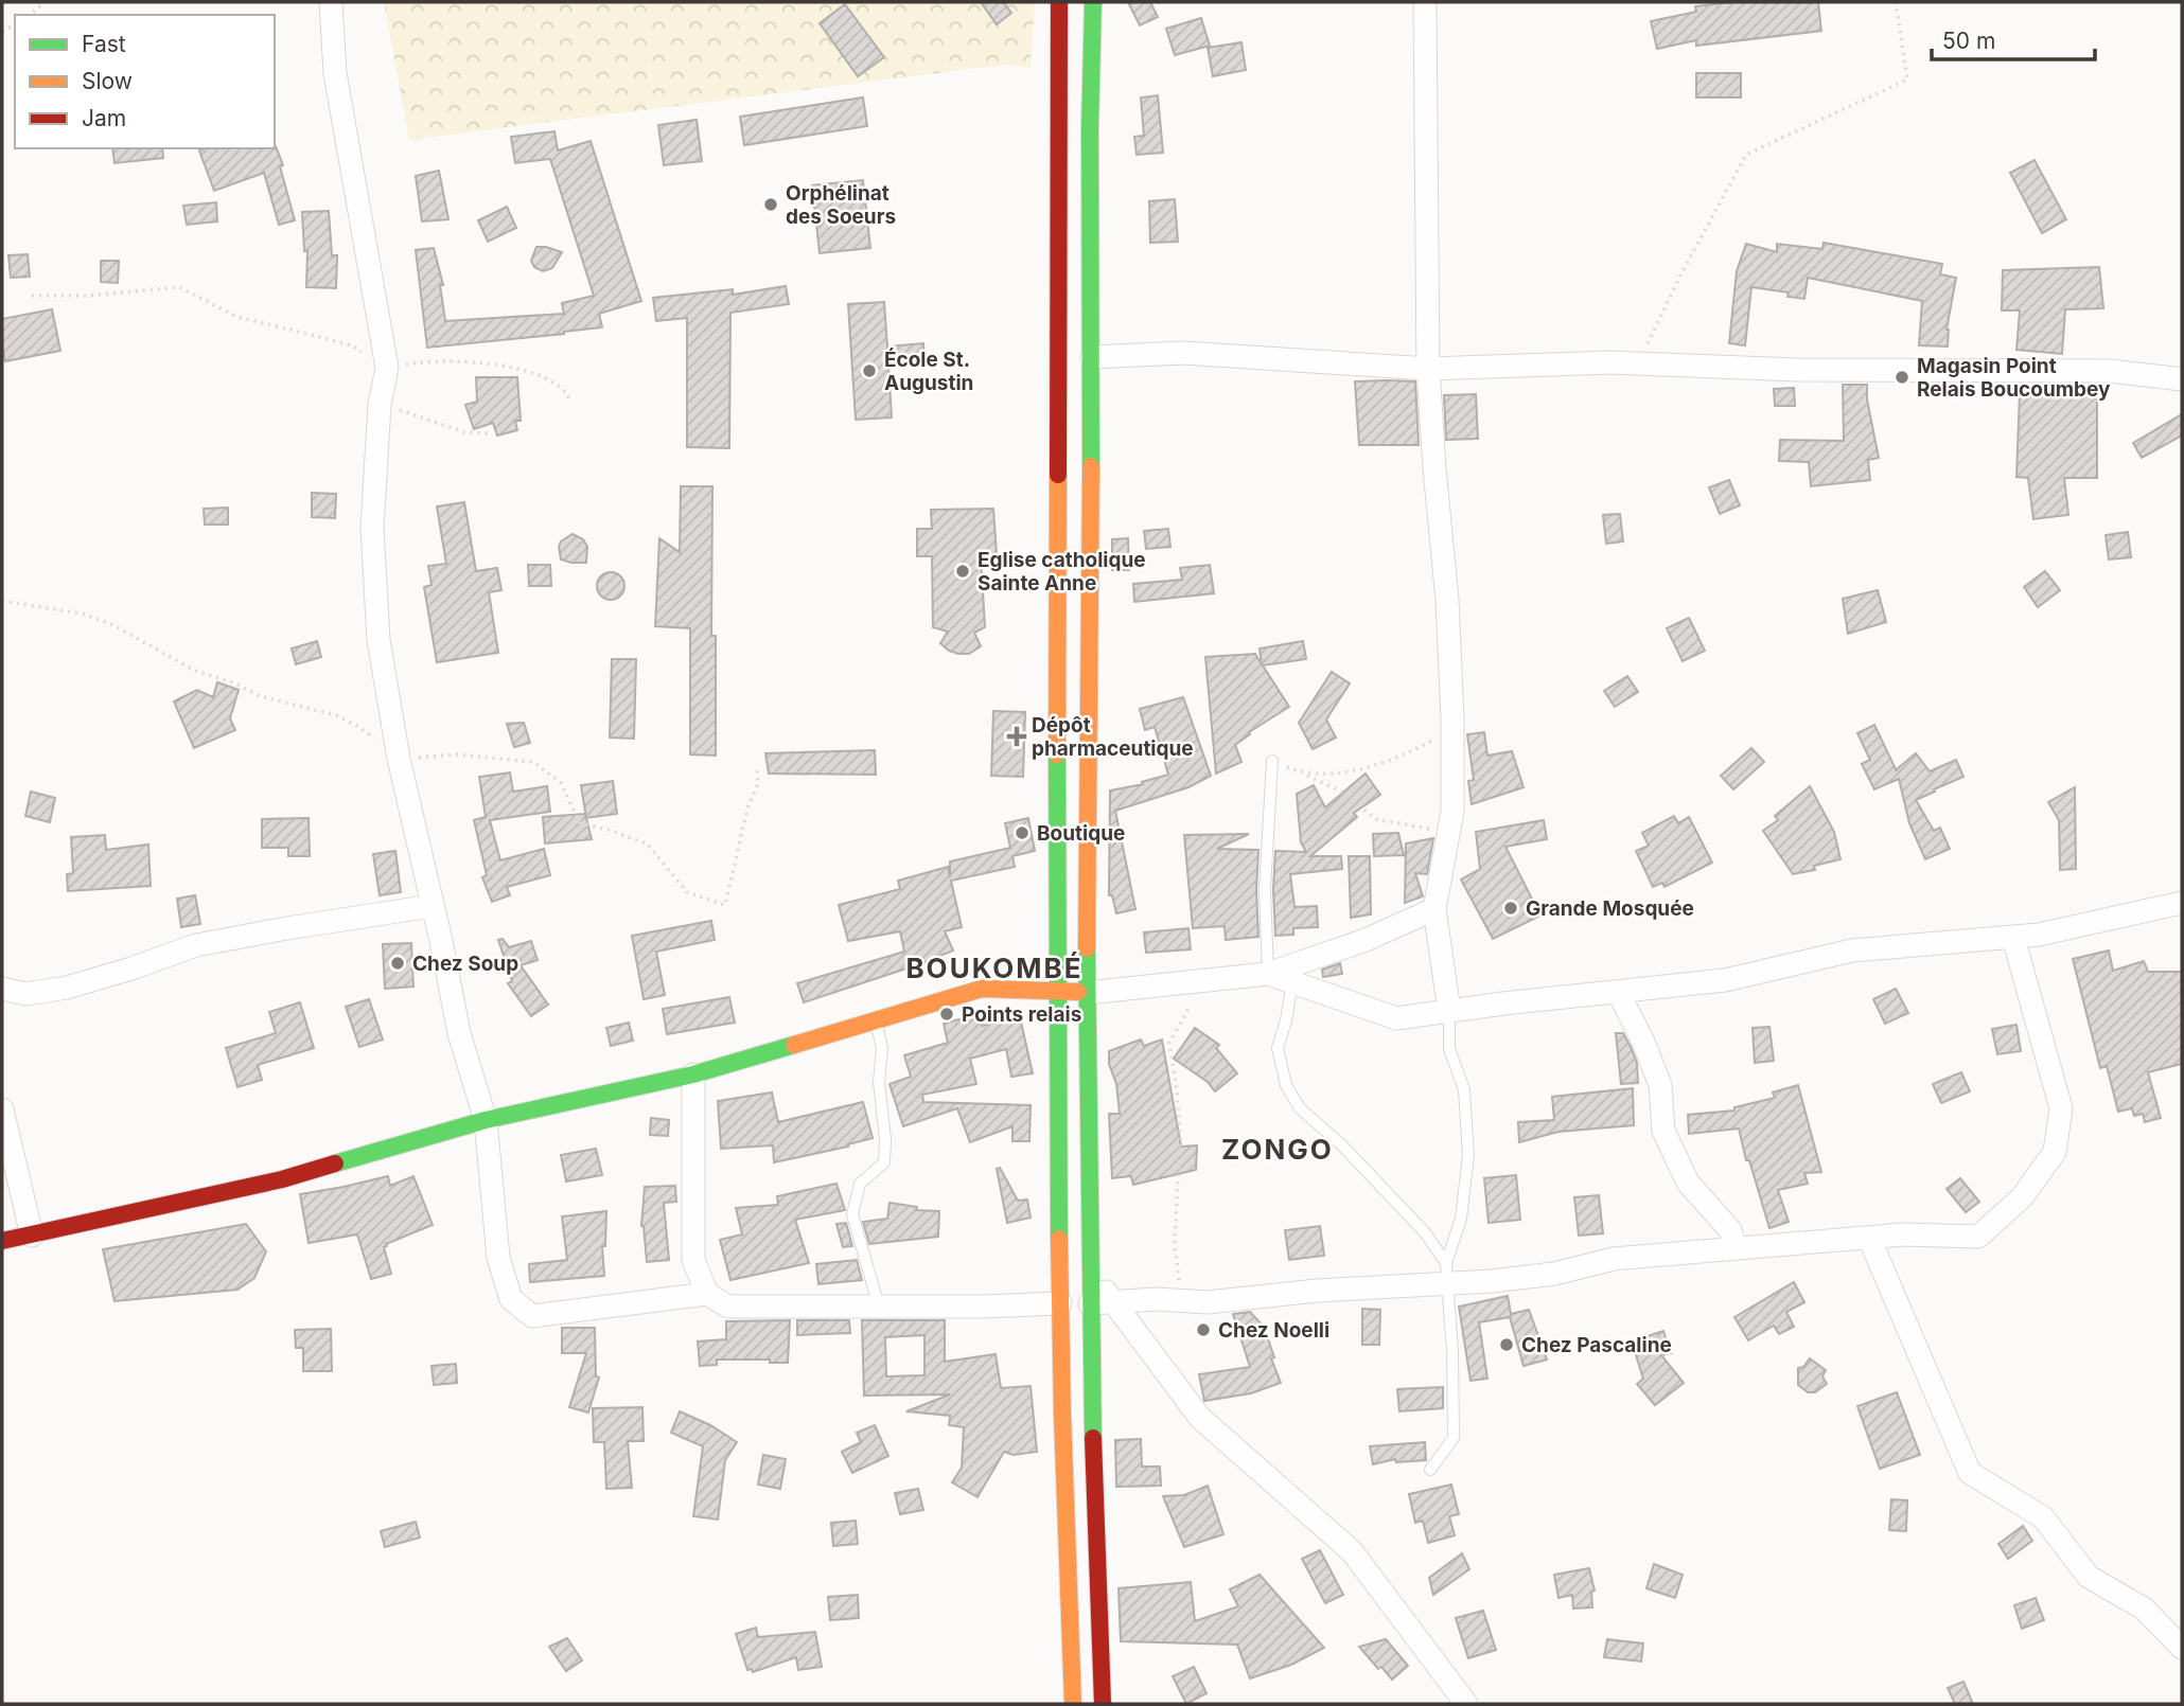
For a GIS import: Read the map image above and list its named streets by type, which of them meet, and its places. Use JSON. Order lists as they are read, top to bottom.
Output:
{
  "districts": ["BOUKOMBÉ", "ZONGO"],
  "places": {
    "other": [
      "Orphélinat des Soeurs",
      "École St. Augustin",
      "Magasin Point Relais Boucoumbey",
      "Eglise catholique Sainte Anne",
      "Boutique",
      "Grande Mosquée",
      "Chez Soup",
      "Points relais",
      "Chez Noelli",
      "Chez Pascaline"
    ],
    "health": ["Dépôt pharmaceutique"]
  },
  "legend": ["Fast", "Slow", "Jam"],
  "scale_bar": "50 m"
}
